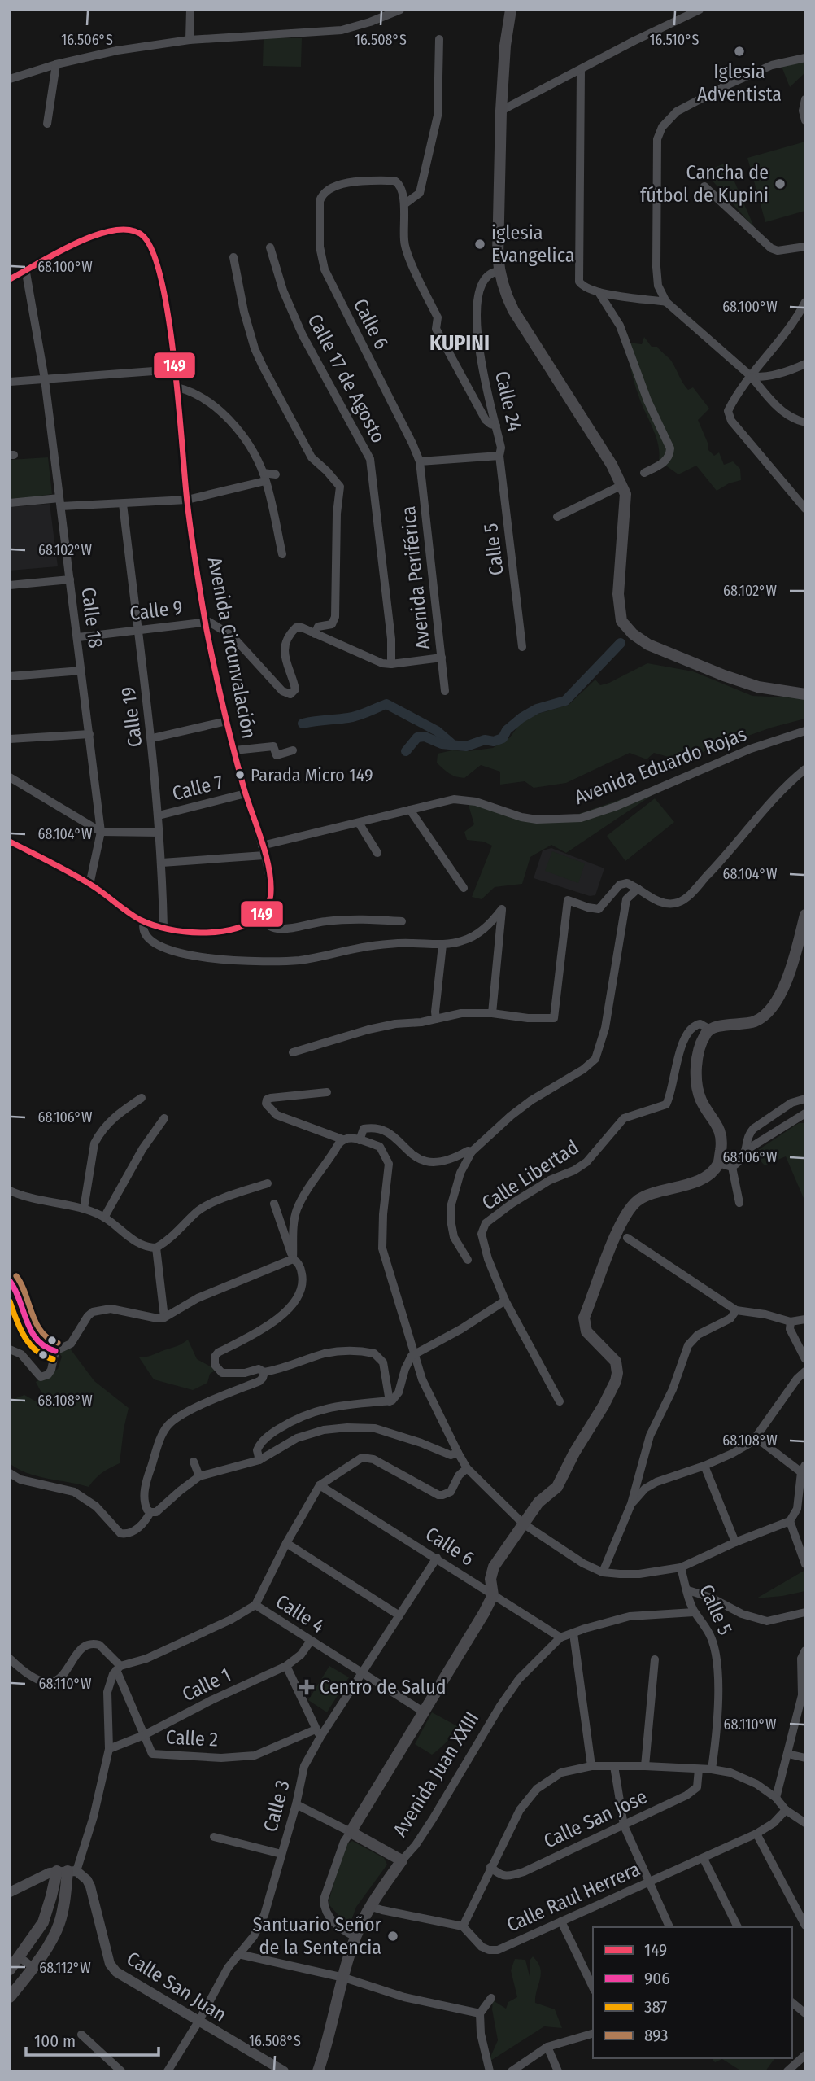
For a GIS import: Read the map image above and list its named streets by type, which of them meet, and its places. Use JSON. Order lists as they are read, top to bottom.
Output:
{
  "streets": {
    "main road": ["Avenida Juan XXIII"],
    "street": [
      "Calle 6",
      "Calle 17 de Agosto",
      "Calle 24",
      "Calle 5",
      "Avenida Periférica",
      "Calle 9",
      "Calle 18",
      "Avenida Circunvalación",
      "Calle 19",
      "Avenida Eduardo Rojas",
      "Calle 7",
      "Calle Libertad",
      "Calle 4",
      "Calle 1",
      "Calle 2",
      "Calle 3",
      "Calle San Jose",
      "Calle Raul Herrera",
      "Calle San Juan"
    ]
  },
  "crossings": [
    ["Calle 6", "Avenida Periférica"],
    ["Calle 6", "Avenida Juan XXIII"],
    ["Calle 6", "Calle 3"],
    ["Calle 24", "Calle 5"],
    ["Calle 5", "Avenida Juan XXIII"],
    ["Calle 9", "Calle 18"],
    ["Calle 9", "Avenida Circunvalación"],
    ["Calle 9", "Calle 19"],
    ["Calle 18", "Avenida Circunvalación"],
    ["Avenida Circunvalación", "Avenida Eduardo Rojas"],
    ["Avenida Circunvalación", "Calle 7"],
    ["Calle 19", "Calle 7"],
    ["Calle 4", "Calle 1"],
    ["Calle 4", "Calle 2"],
    ["Calle 4", "Calle 3"],
    ["Calle 1", "Calle 2"],
    ["Calle 2", "Calle 3"],
    ["Calle 3", "Calle San Juan"]
  ],
  "districts": ["KUPINI"],
  "places": {
    "other": [
      "Iglesia Adventista",
      "Cancha de fútbol de Kupini",
      "iglesia Evangelica",
      "Parada Micro 149",
      "Santuario Señor de la Sentencia"
    ],
    "health": ["Centro de Salud"]
  },
  "lines": [
    "transit line 149",
    "transit line 893",
    "transit line 906",
    "transit line 387"
  ],
  "legend": [
    "149",
    "906",
    "387",
    "893"
  ],
  "scale_bar": "100 m",
  "coordinates": [
    "16.506°S",
    "16.508°S",
    "16.510°S",
    "68.100°W",
    "68.102°W",
    "68.104°W",
    "68.106°W",
    "68.108°W",
    "68.110°W",
    "68.112°W"
  ]
}
